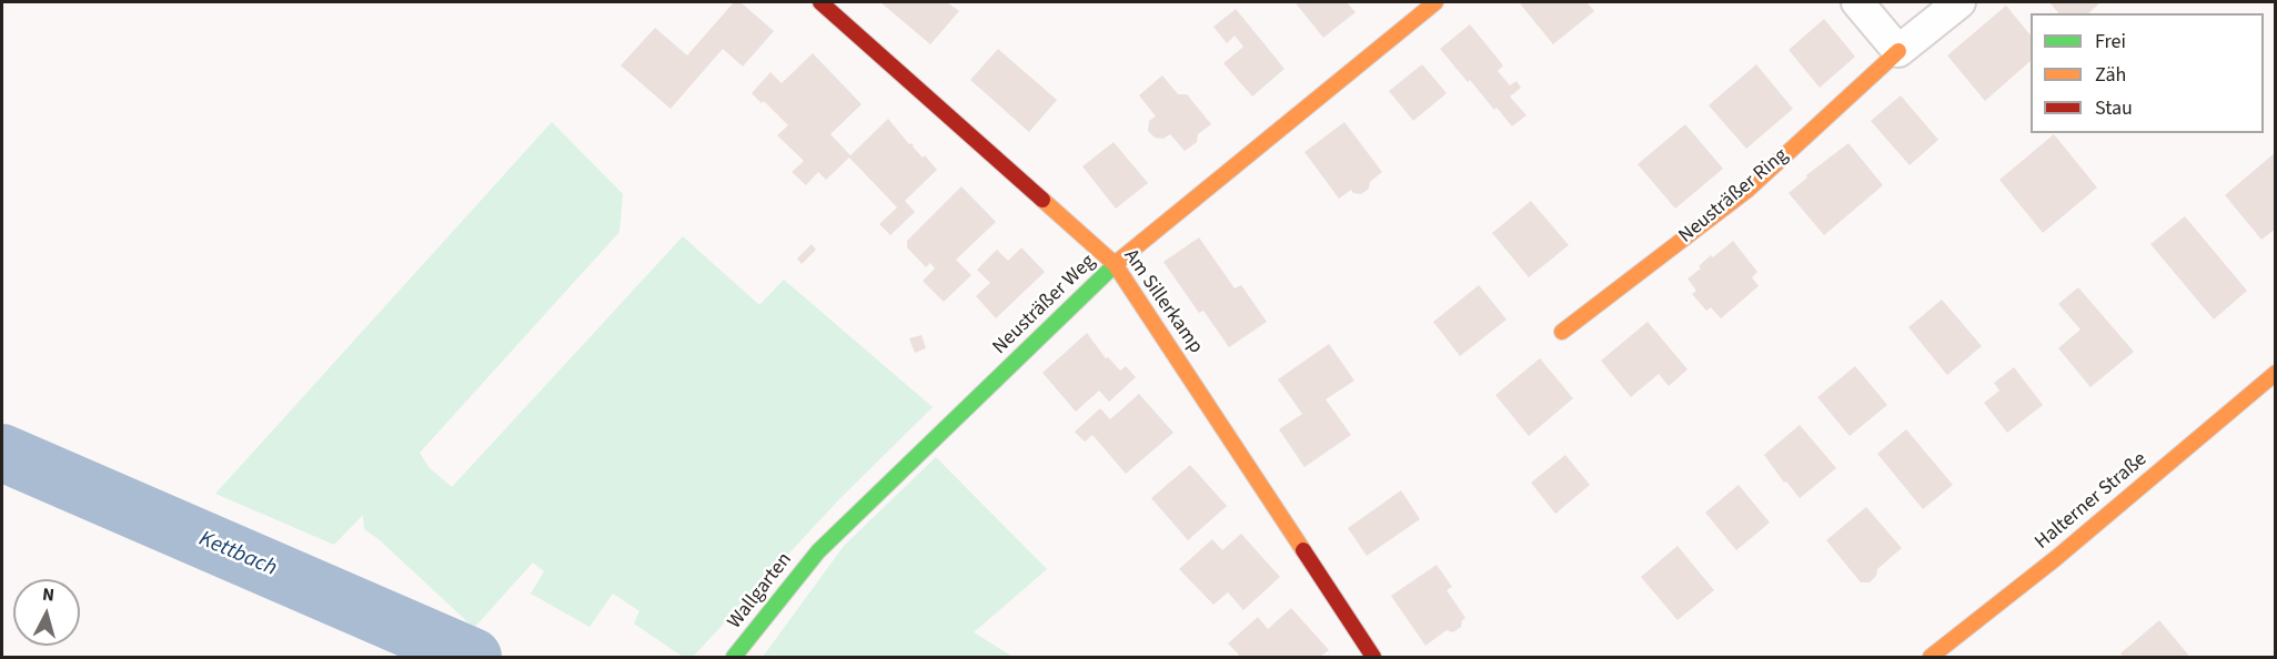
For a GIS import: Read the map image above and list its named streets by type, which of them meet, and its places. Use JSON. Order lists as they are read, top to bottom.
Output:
{
  "streets": {
    "street": [
      "Neusträßer Ring",
      "Am Sillerkamp",
      "Neusträßer Weg",
      "Halterner Straße",
      "Wallgarten"
    ]
  },
  "crossings": [
    ["Am Sillerkamp", "Neusträßer Weg"],
    ["Neusträßer Weg", "Wallgarten"]
  ],
  "water": ["Kettbach"],
  "legend": ["Frei", "Zäh", "Stau"],
  "north": "top"
}
